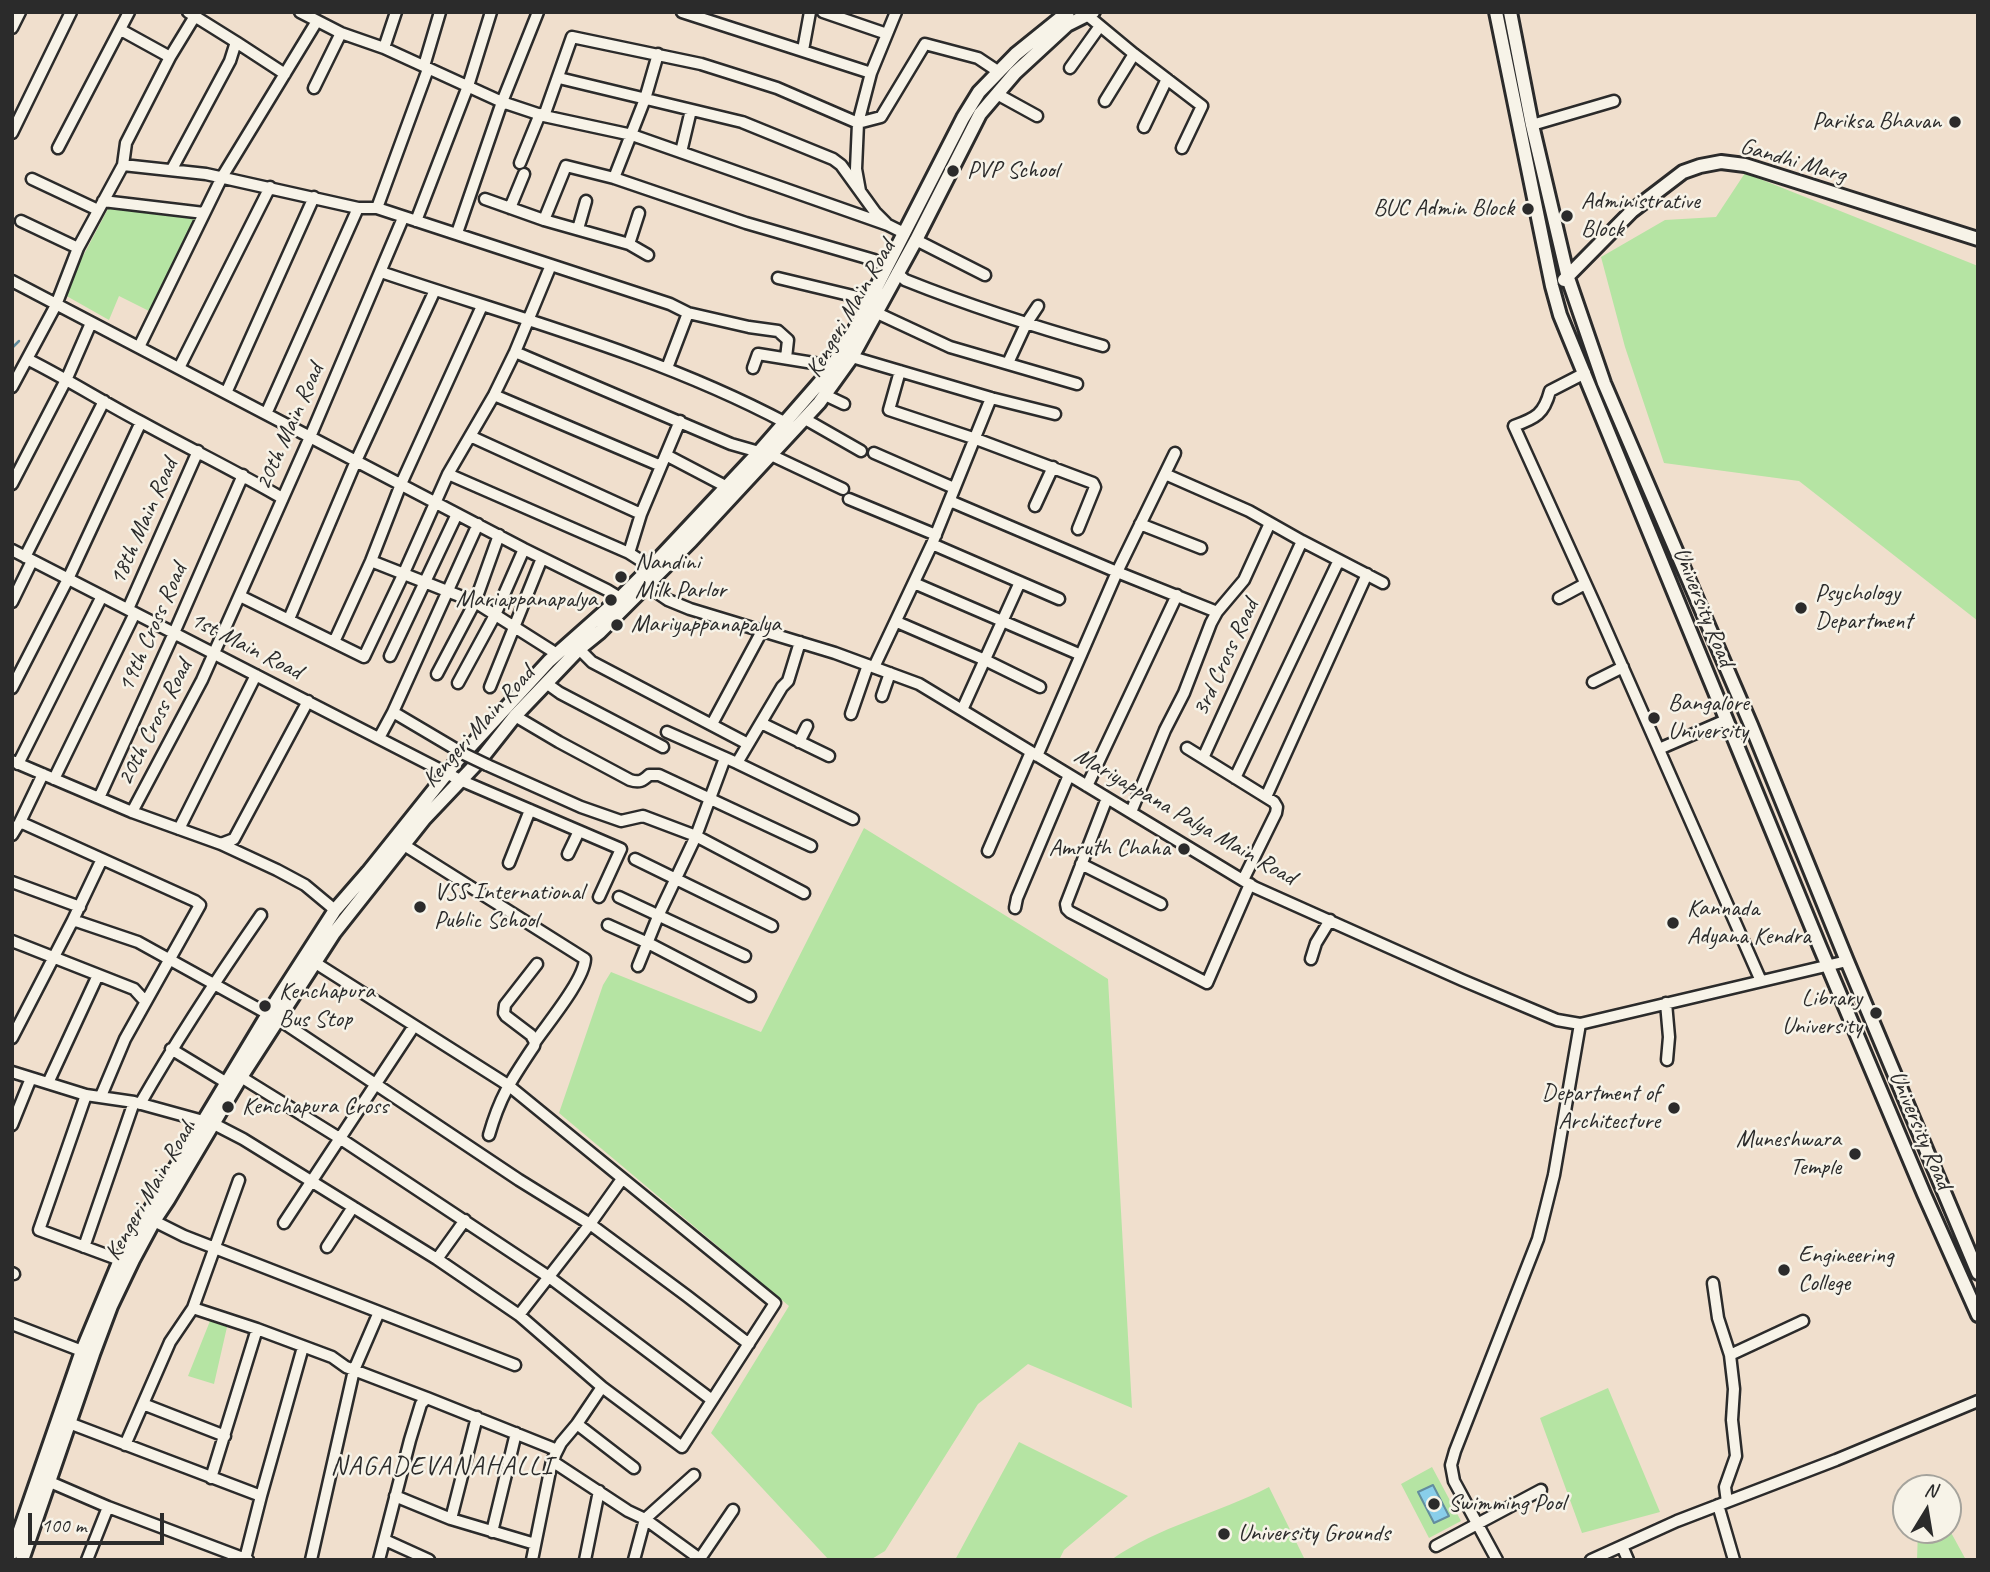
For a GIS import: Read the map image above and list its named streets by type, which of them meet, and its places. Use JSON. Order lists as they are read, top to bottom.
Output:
{
  "streets": {
    "main road": ["Gandhi Marg", "Kengeri Main Road", "University Road"],
    "street": [
      "20th Main Road",
      "18th Main Road",
      "19th Cross Road",
      "1st Main Road",
      "3rd Cross Road",
      "20th Cross Road",
      "Mariyappana Palya Main Road"
    ]
  },
  "crossings": [
    ["Gandhi Marg", "University Road"],
    ["Kengeri Main Road", "1st Main Road"],
    ["Kengeri Main Road", "Mariyappana Palya Main Road"],
    ["20th Main Road", "1st Main Road"],
    ["20th Main Road", "20th Cross Road"],
    ["18th Main Road", "1st Main Road"],
    ["University Road", "Mariyappana Palya Main Road"],
    ["19th Cross Road", "1st Main Road"],
    ["1st Main Road", "20th Cross Road"]
  ],
  "districts": ["NAGADEVANAHALLI"],
  "places": [
    "Pariksa Bhavan",
    "PVP School",
    "BUC Admin Block",
    "Administrative Block",
    "Nandini Milk Parlor",
    "Mariappanapalya",
    "Psychology Department",
    "Mariyappanapalya",
    "Bangalore University",
    "Amruth Chaha",
    "VSS International Public School",
    "Kannada Adyana Kendra",
    "Kenchapura Bus Stop",
    "Library University",
    "Kenchapura Cross",
    "Department of Architecture",
    "Muneshwara Temple",
    "Engineering College",
    "Swimming Pool",
    "University Grounds"
  ],
  "scale_bar": "100 m",
  "north": "top"
}
